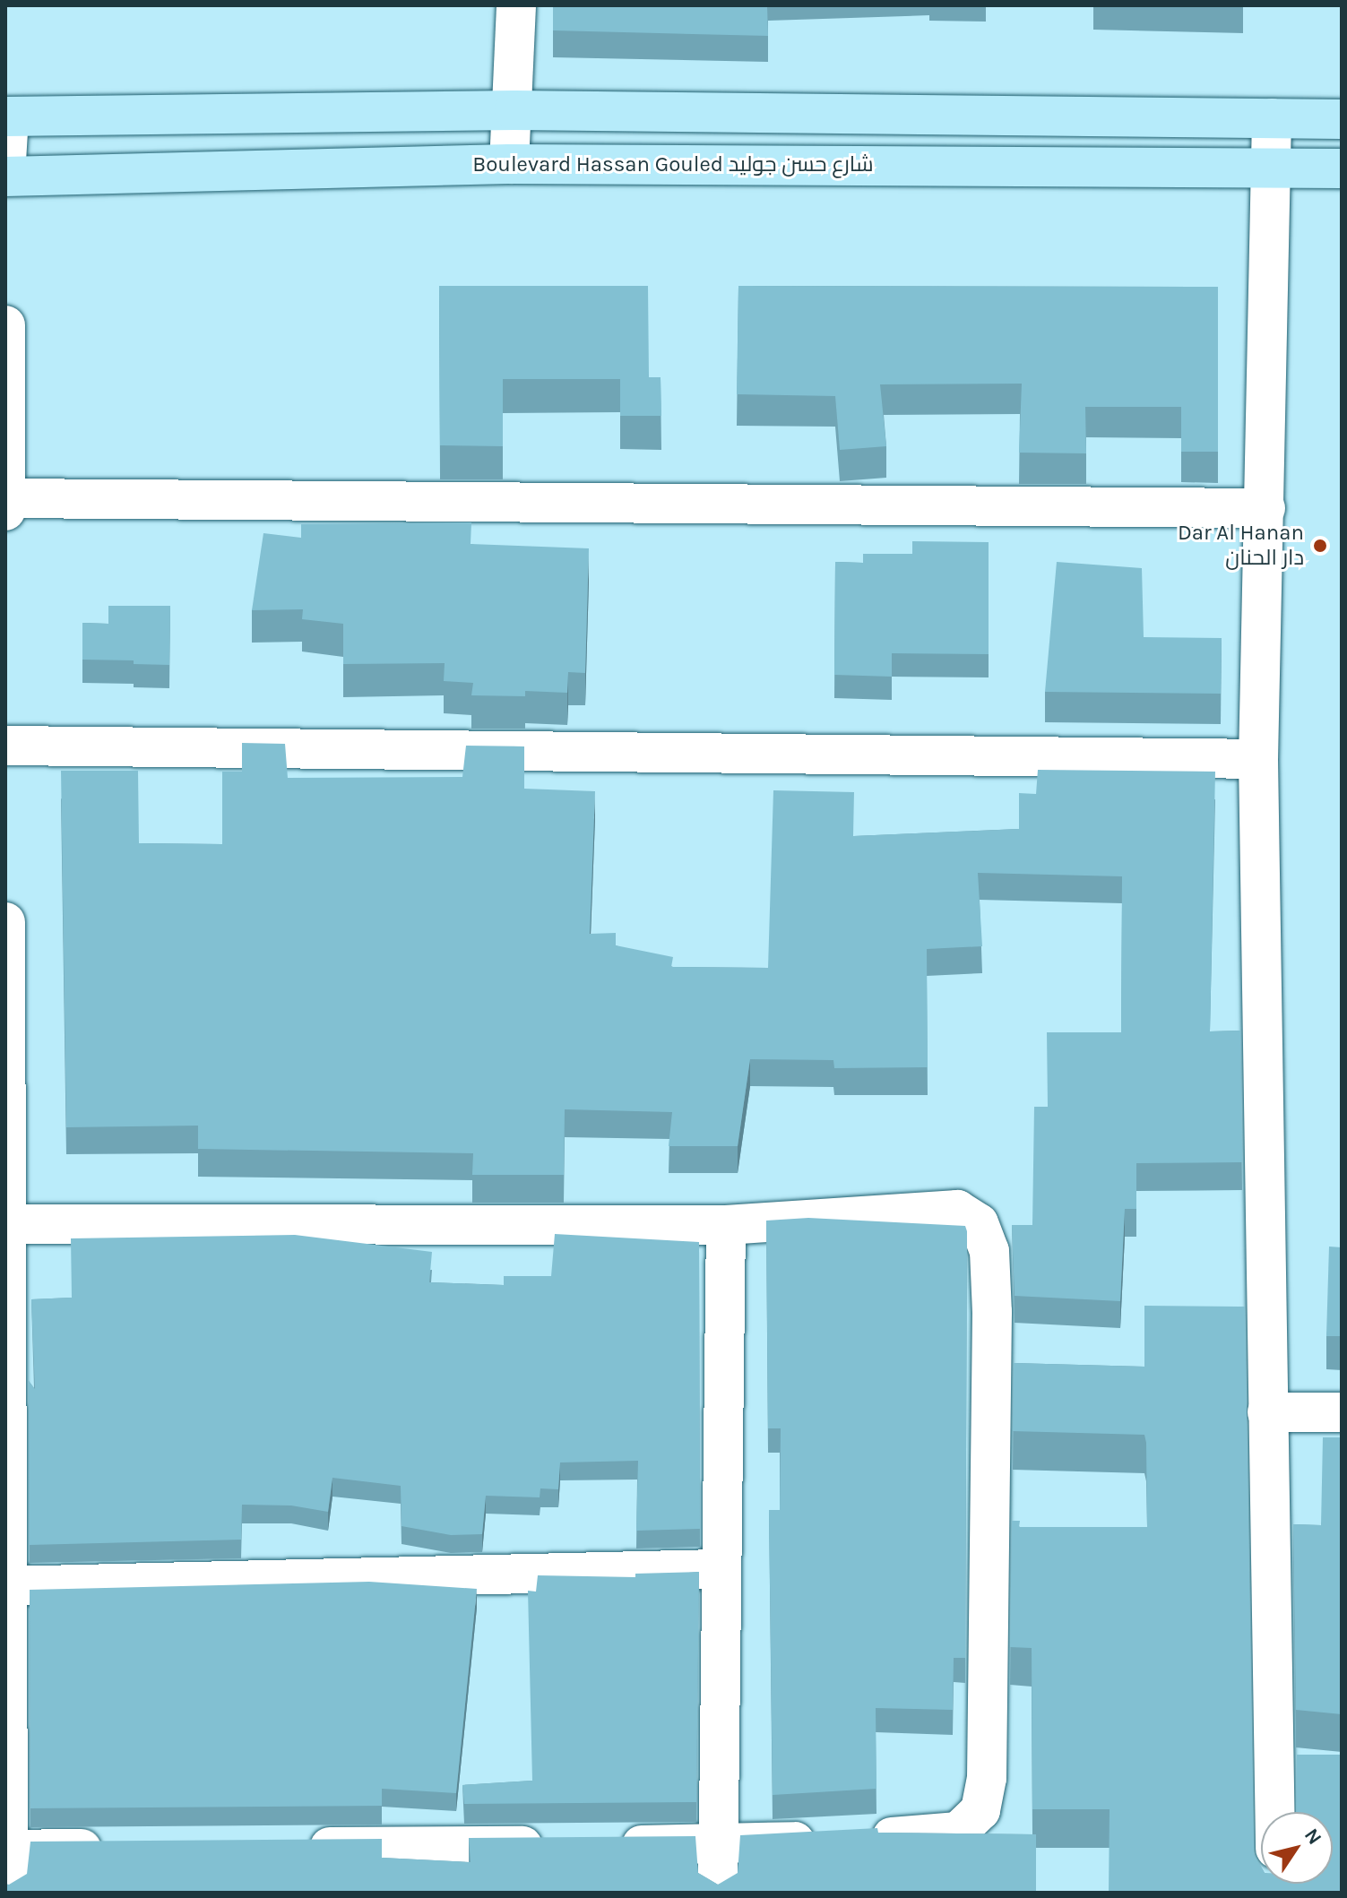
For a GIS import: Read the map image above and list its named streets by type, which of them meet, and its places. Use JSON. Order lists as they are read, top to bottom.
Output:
{
  "streets": {
    "main road": ["Boulevard Hassan Gouled شارع حسن جوليد"]
  },
  "places": ["Dar Al Hanan دار الحنان"],
  "north": "top right"
}
